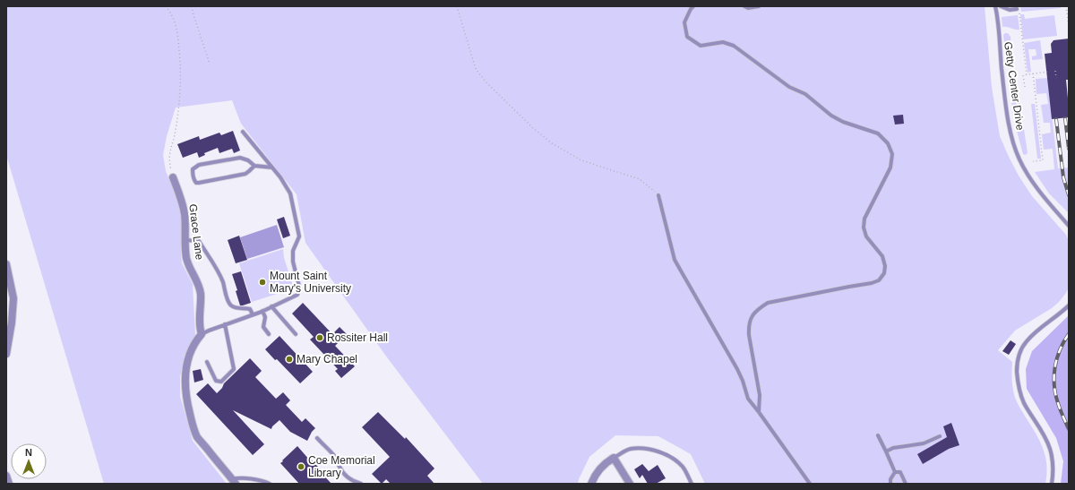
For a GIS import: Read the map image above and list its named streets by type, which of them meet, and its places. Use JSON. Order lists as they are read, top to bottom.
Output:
{
  "streets": {
    "street": ["Grace Lane"],
    "lane": ["Getty Center Drive"]
  },
  "places": [
    "Mount Saint Mary's University",
    "Rossiter Hall",
    "Mary Chapel",
    "Coe Memorial Library"
  ],
  "north": "top"
}
